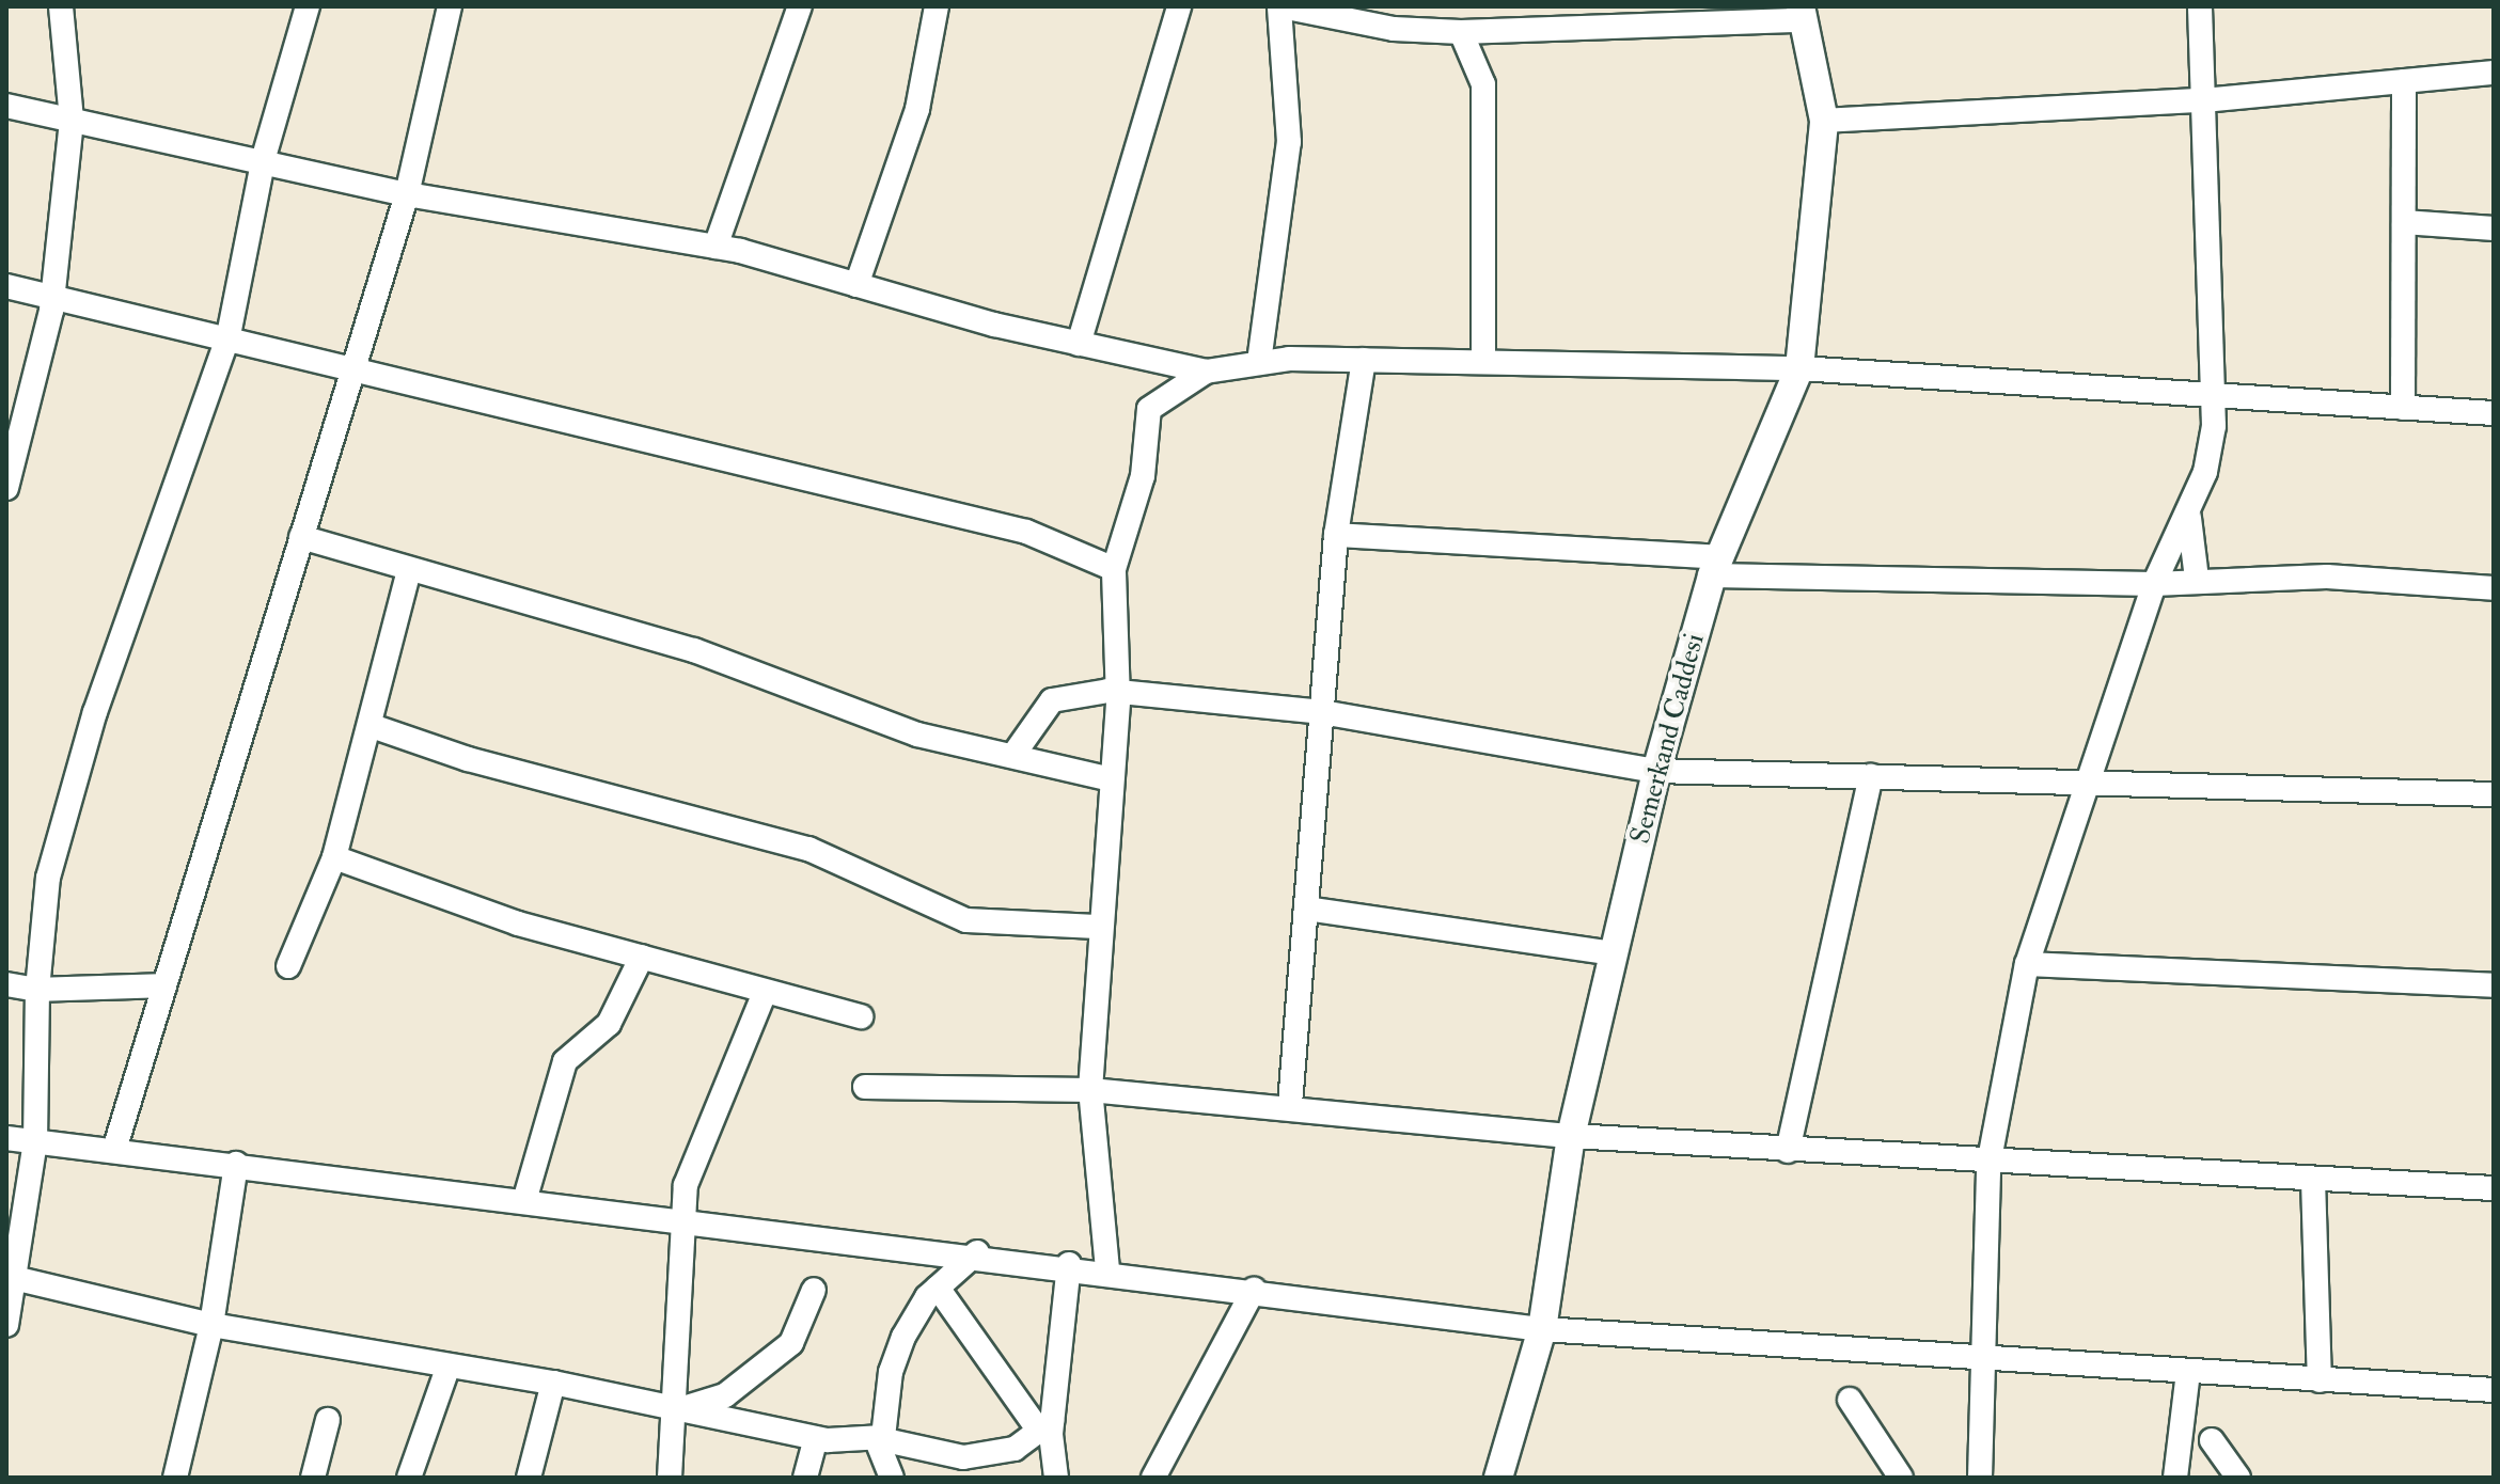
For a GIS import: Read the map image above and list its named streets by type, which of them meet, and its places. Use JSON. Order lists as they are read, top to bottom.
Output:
{
  "streets": {
    "street": ["Semerkand Caddesi"]
  }
}
